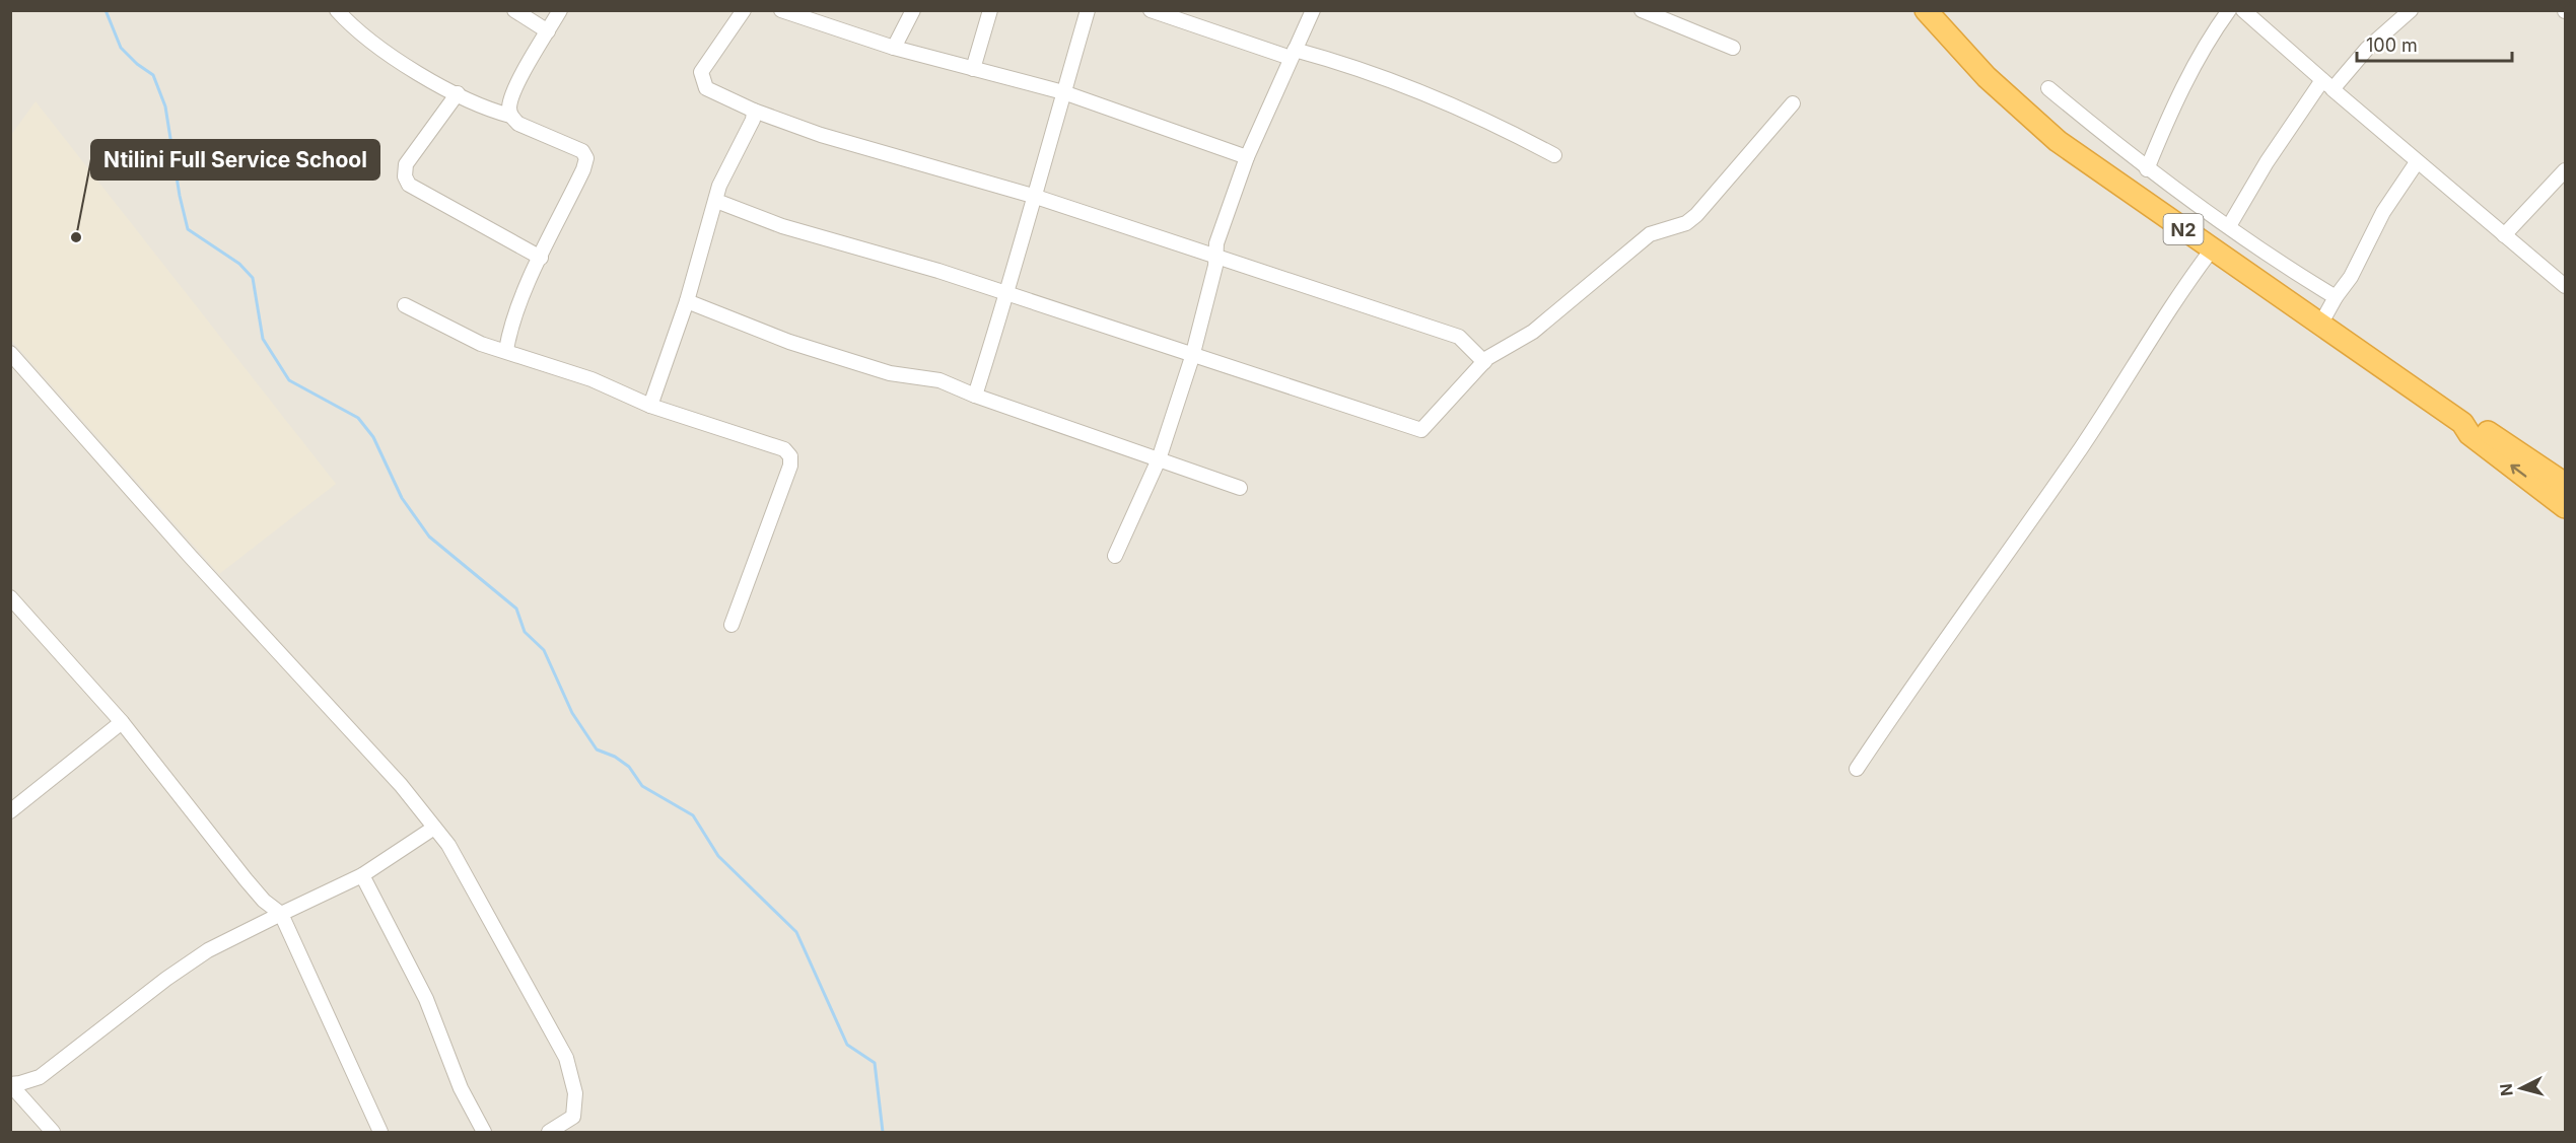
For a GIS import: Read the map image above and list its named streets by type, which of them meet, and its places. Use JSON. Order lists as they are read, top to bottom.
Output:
{
  "streets": {
    "highway": ["N2"]
  },
  "places": ["Ntilini Full Service School"],
  "scale_bar": "100 m",
  "north": "left"
}
